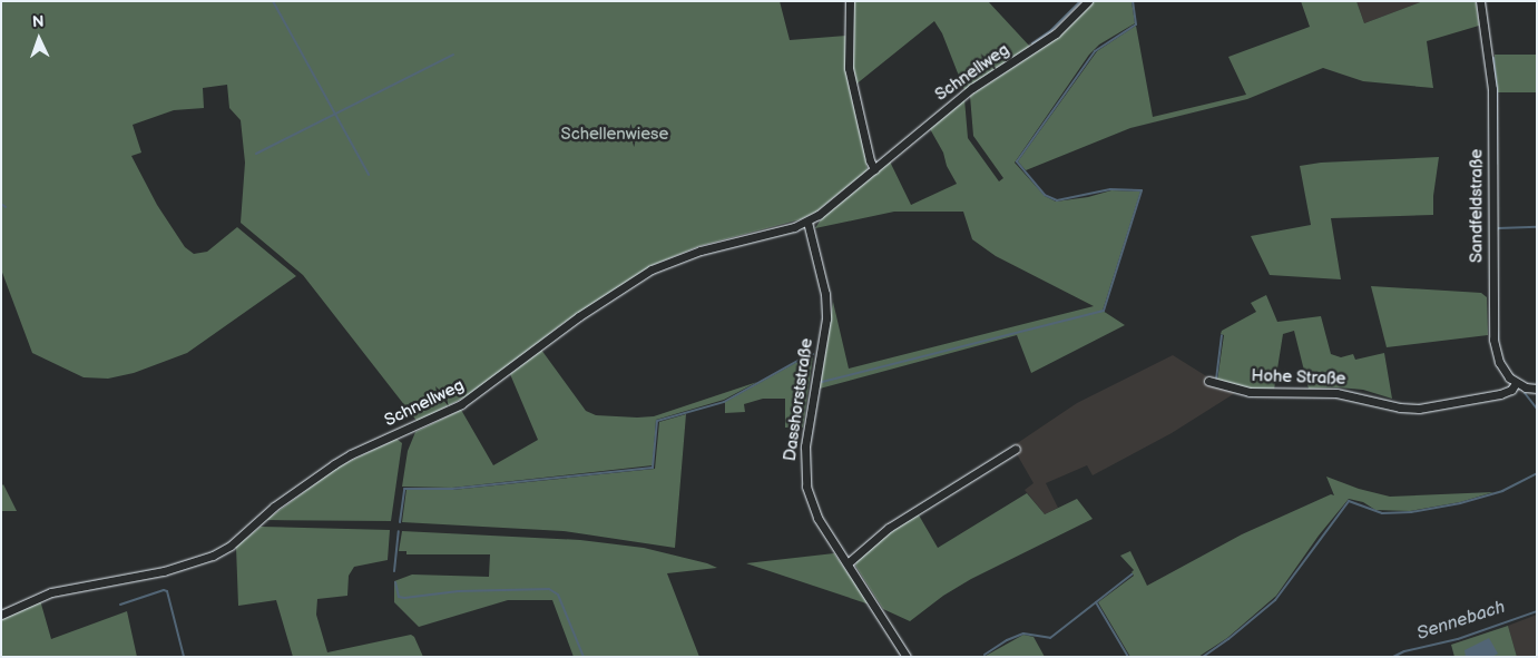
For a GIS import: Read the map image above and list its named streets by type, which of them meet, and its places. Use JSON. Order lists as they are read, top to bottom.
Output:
{
  "streets": {
    "street": [
      "Schnellweg",
      "Sandfeldstraße",
      "Hohe Straße",
      "Dasshorststraße"
    ]
  },
  "crossings": [
    ["Schnellweg", "Dasshorststraße"],
    ["Sandfeldstraße", "Hohe Straße"]
  ],
  "water": ["Sennebach"],
  "parks": ["Schellenwiese"],
  "north": "top"
}
